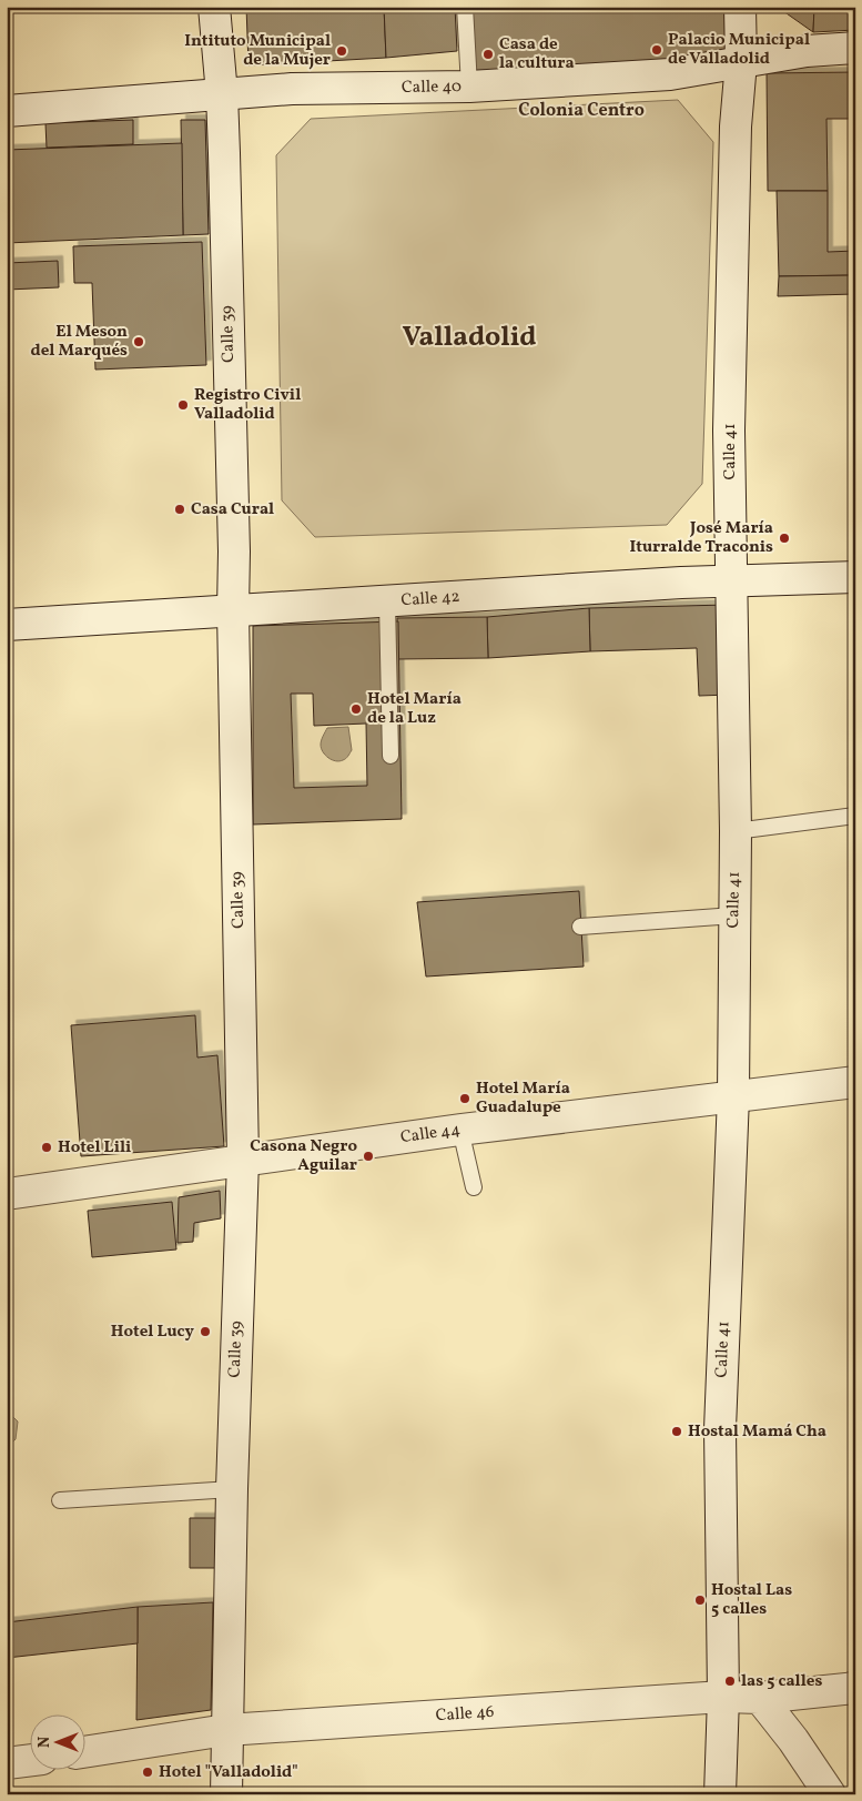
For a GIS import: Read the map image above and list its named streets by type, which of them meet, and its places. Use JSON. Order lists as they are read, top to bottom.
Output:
{
  "streets": {
    "main road": [
      "Calle 40",
      "Calle 39",
      "Calle 41",
      "Calle 42",
      "Calle 44",
      "Calle 46"
    ]
  },
  "crossings": [
    ["Calle 40", "Calle 39"],
    ["Calle 40", "Calle 41"],
    ["Calle 39", "Calle 42"],
    ["Calle 39", "Calle 44"],
    ["Calle 39", "Calle 46"],
    ["Calle 41", "Calle 42"],
    ["Calle 41", "Calle 44"],
    ["Calle 41", "Calle 46"]
  ],
  "districts": ["Colonia Centro", "Valladolid"],
  "places": [
    "Palacio Municipal de Valladolid",
    "Intituto Municipal de la Mujer",
    "Casa de la cultura",
    "El Meson del Marqués",
    "Registro Civil Valladolid",
    "Casa Cural",
    "José María Iturralde Traconis",
    "Hotel María de la Luz",
    "Hotel María Guadalupe",
    "Hotel Lili",
    "Casona Negro Aguilar",
    "Hotel Lucy",
    "Hostal Mamá Cha",
    "Hostal Las 5 calles",
    "las 5 calles",
    "Hotel \"Valladolid\""
  ],
  "north": "left"
}
